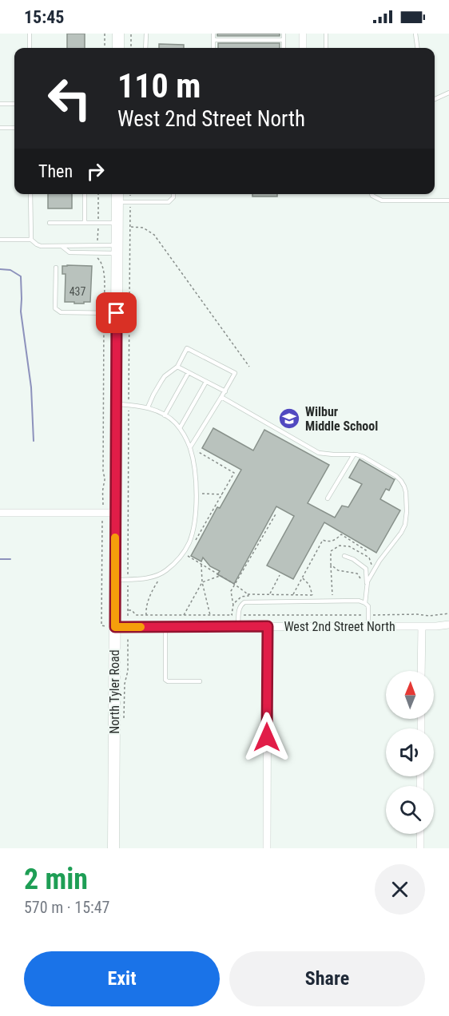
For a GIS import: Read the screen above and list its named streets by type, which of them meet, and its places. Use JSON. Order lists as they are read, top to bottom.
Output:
{
  "streets": {
    "main road": ["North Tyler Road"],
    "street": ["West 2nd Street North"]
  },
  "crossings": [
    ["West 2nd Street North", "North Tyler Road"]
  ],
  "places": {
    "school or university": ["Wilbur Middle School"]
  },
  "house_numbers": ["437"],
  "north": "top",
  "page": {
    "status": "15:45",
    "turn": ["110 m", "West 2nd Street North"],
    "then": "Then",
    "heading": ["2 min", "570 m · 15:47"],
    "buttons": ["Exit", "Share"]
  }
}
